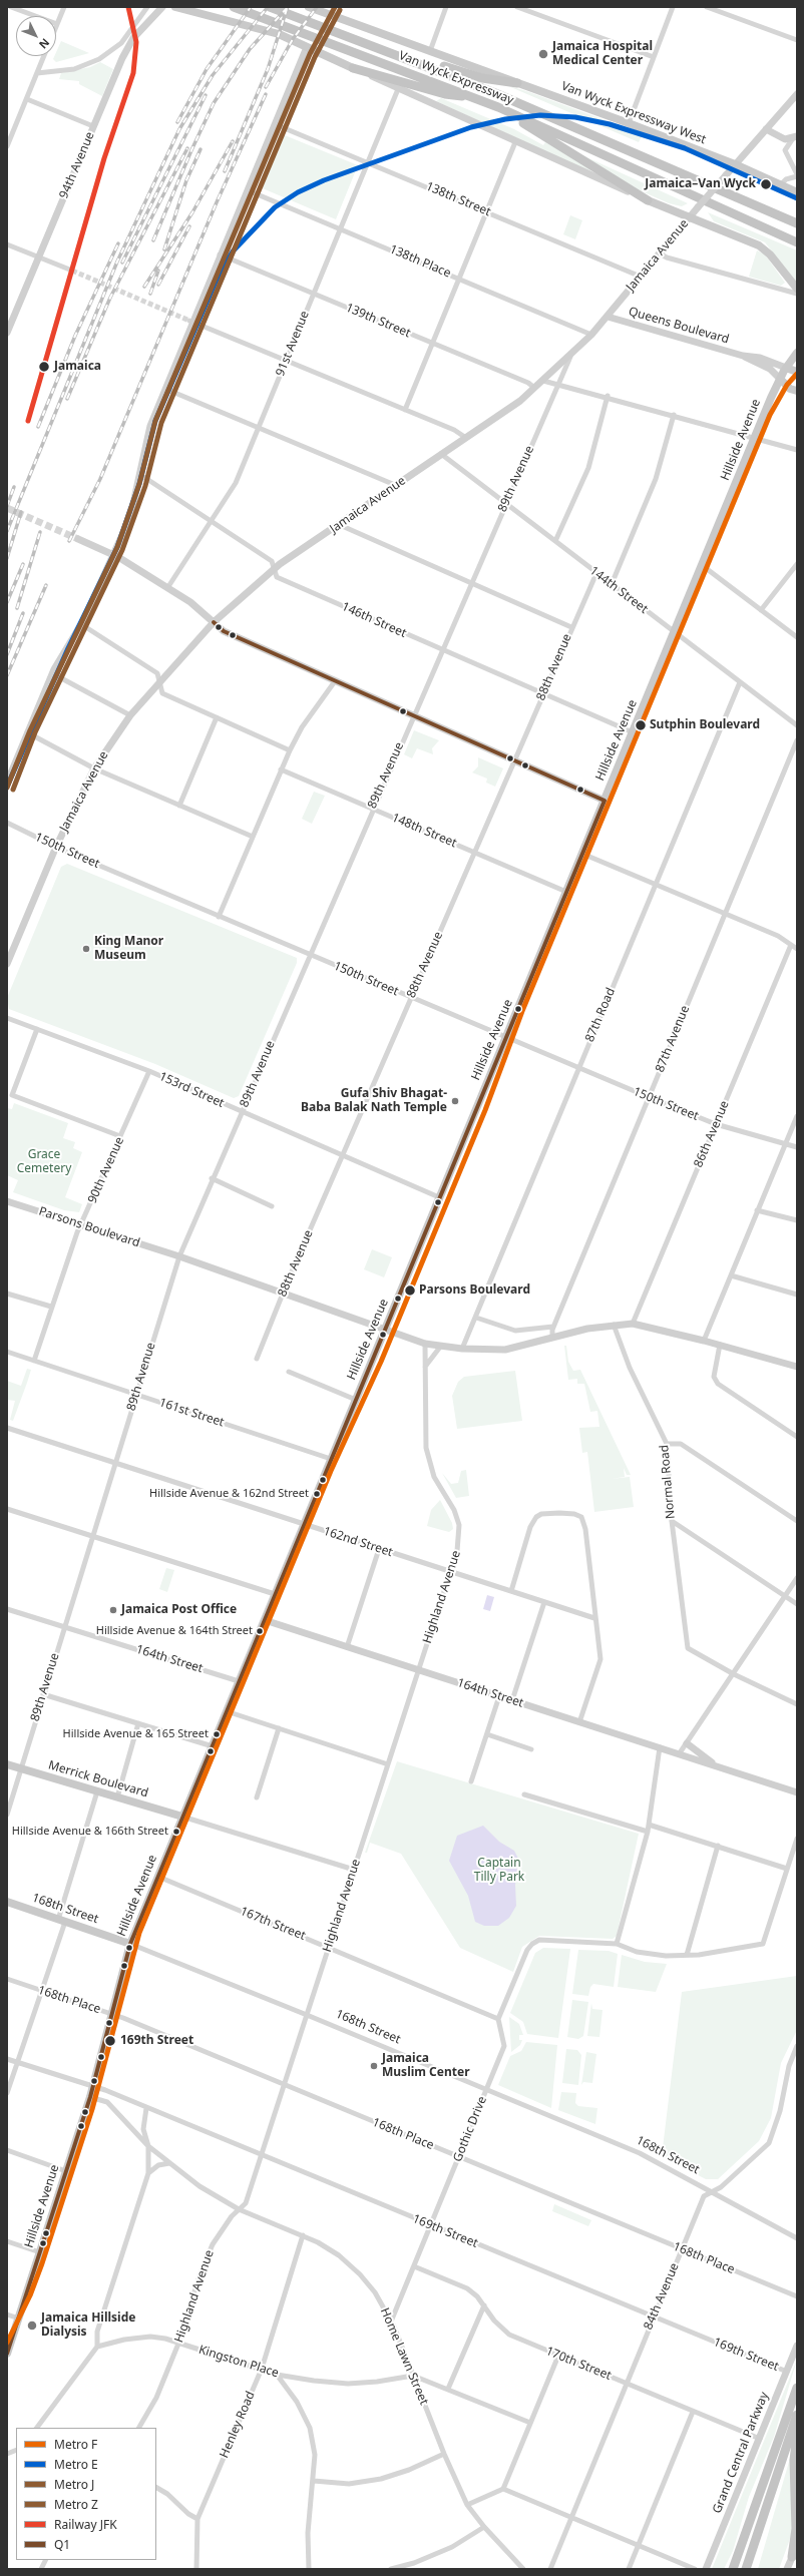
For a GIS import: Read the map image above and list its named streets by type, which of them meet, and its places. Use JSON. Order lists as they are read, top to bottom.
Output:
{
  "streets": {
    "highway": ["Van Wyck Expressway"],
    "main road": [
      "Van Wyck Expressway West",
      "94th Avenue",
      "Jamaica Avenue",
      "Queens Boulevard",
      "Hillside Avenue",
      "Parsons Boulevard",
      "164th Street",
      "Merrick Boulevard",
      "168th Street",
      "Grand Central Parkway"
    ],
    "street": [
      "138th Street",
      "138th Place",
      "139th Street",
      "91st Avenue",
      "89th Avenue",
      "144th Street",
      "146th Street",
      "88th Avenue",
      "148th Street",
      "150th Street",
      "87th Road",
      "87th Avenue",
      "153rd Street",
      "86th Avenue",
      "90th Avenue",
      "161st Street",
      "Normal Road",
      "162nd Street",
      "Highland Avenue",
      "167th Street",
      "168th Place",
      "Gothic Drive",
      "169th Street",
      "84th Avenue",
      "Home Lawn Street",
      "Kingston Place",
      "170th Street",
      "Henley Road"
    ]
  },
  "crossings": [
    ["Van Wyck Expressway", "Van Wyck Expressway West"],
    ["Van Wyck Expressway West", "Jamaica Avenue"],
    ["138th Street", "Jamaica Avenue"],
    ["138th Street", "91st Avenue"],
    ["Jamaica Avenue", "138th Place"],
    ["Jamaica Avenue", "139th Street"],
    ["Jamaica Avenue", "Queens Boulevard"],
    ["Jamaica Avenue", "89th Avenue"],
    ["Jamaica Avenue", "144th Street"],
    ["Jamaica Avenue", "146th Street"],
    ["Jamaica Avenue", "150th Street"],
    ["138th Place", "91st Avenue"],
    ["139th Street", "91st Avenue"],
    ["Queens Boulevard", "Hillside Avenue"],
    ["91st Avenue", "146th Street"],
    ["Hillside Avenue", "144th Street"],
    ["Hillside Avenue", "146th Street"],
    ["Hillside Avenue", "148th Street"],
    ["Hillside Avenue", "150th Street"],
    ["Hillside Avenue", "153rd Street"],
    ["Hillside Avenue", "Parsons Boulevard"],
    ["Hillside Avenue", "161st Street"],
    ["Hillside Avenue", "162nd Street"],
    ["Hillside Avenue", "164th Street"],
    ["Hillside Avenue", "Merrick Boulevard"],
    ["Hillside Avenue", "168th Street"],
    ["Hillside Avenue", "167th Street"],
    ["Hillside Avenue", "168th Place"],
    ["Hillside Avenue", "169th Street"],
    ["Hillside Avenue", "Home Lawn Street"],
    ["89th Avenue", "144th Street"],
    ["89th Avenue", "146th Street"],
    ["89th Avenue", "148th Street"],
    ["89th Avenue", "150th Street"],
    ["89th Avenue", "153rd Street"],
    ["89th Avenue", "Parsons Boulevard"],
    ["89th Avenue", "161st Street"],
    ["89th Avenue", "162nd Street"],
    ["89th Avenue", "164th Street"],
    ["89th Avenue", "Merrick Boulevard"],
    ["144th Street", "88th Avenue"],
    ["144th Street", "87th Road"],
    ["146th Street", "88th Avenue"],
    ["88th Avenue", "148th Street"],
    ["88th Avenue", "150th Street"],
    ["88th Avenue", "153rd Street"],
    ["88th Avenue", "Parsons Boulevard"],
    ["150th Street", "87th Road"],
    ["150th Street", "87th Avenue"],
    ["150th Street", "86th Avenue"],
    ["87th Road", "Parsons Boulevard"],
    ["87th Avenue", "Parsons Boulevard"],
    ["153rd Street", "90th Avenue"],
    ["86th Avenue", "Parsons Boulevard"],
    ["90th Avenue", "Parsons Boulevard"],
    ["90th Avenue", "161st Street"],
    ["Parsons Boulevard", "Normal Road"],
    ["Parsons Boulevard", "Highland Avenue"],
    ["162nd Street", "Highland Avenue"],
    ["Highland Avenue", "164th Street"],
    ["Highland Avenue", "168th Street"],
    ["Highland Avenue", "167th Street"],
    ["Highland Avenue", "168th Place"],
    ["Highland Avenue", "169th Street"],
    ["Highland Avenue", "Home Lawn Street"],
    ["Highland Avenue", "Kingston Place"],
    ["168th Street", "Gothic Drive"],
    ["168th Street", "84th Avenue"],
    ["167th Street", "Gothic Drive"],
    ["168th Place", "Gothic Drive"],
    ["168th Place", "84th Avenue"],
    ["Gothic Drive", "169th Street"],
    ["Gothic Drive", "Home Lawn Street"],
    ["Gothic Drive", "170th Street"],
    ["169th Street", "84th Avenue"],
    ["169th Street", "Grand Central Parkway"],
    ["84th Avenue", "170th Street"],
    ["Home Lawn Street", "Kingston Place"],
    ["Home Lawn Street", "Henley Road"],
    ["Kingston Place", "Henley Road"],
    ["170th Street", "Grand Central Parkway"]
  ],
  "parks": ["Grace Cemetery", "Captain Tilly Park"],
  "places": [
    "Jamaica Hospital Medical Center",
    "Jamaica–Van Wyck",
    "Jamaica",
    "Sutphin Boulevard",
    "King Manor Museum",
    "Gufa Shiv Bhagat- Baba Balak Nath Temple",
    "Parsons Boulevard",
    "Hillside Avenue & 162nd Street",
    "Jamaica Post Office",
    "Hillside Avenue & 164th Street",
    "Hillside Avenue & 165 Street",
    "Hillside Avenue & 166th Street",
    "169th Street",
    "Jamaica Muslim Center",
    "Jamaica Hillside Dialysis"
  ],
  "lines": [
    "metro line J",
    "rail line JFK",
    "metro line Z",
    "metro line E",
    "metro line F",
    "transit line Q1"
  ],
  "legend": [
    "Metro F",
    "Metro E",
    "Metro J",
    "Metro Z",
    "Railway JFK",
    "Q1"
  ],
  "north": "bottom right"
}
